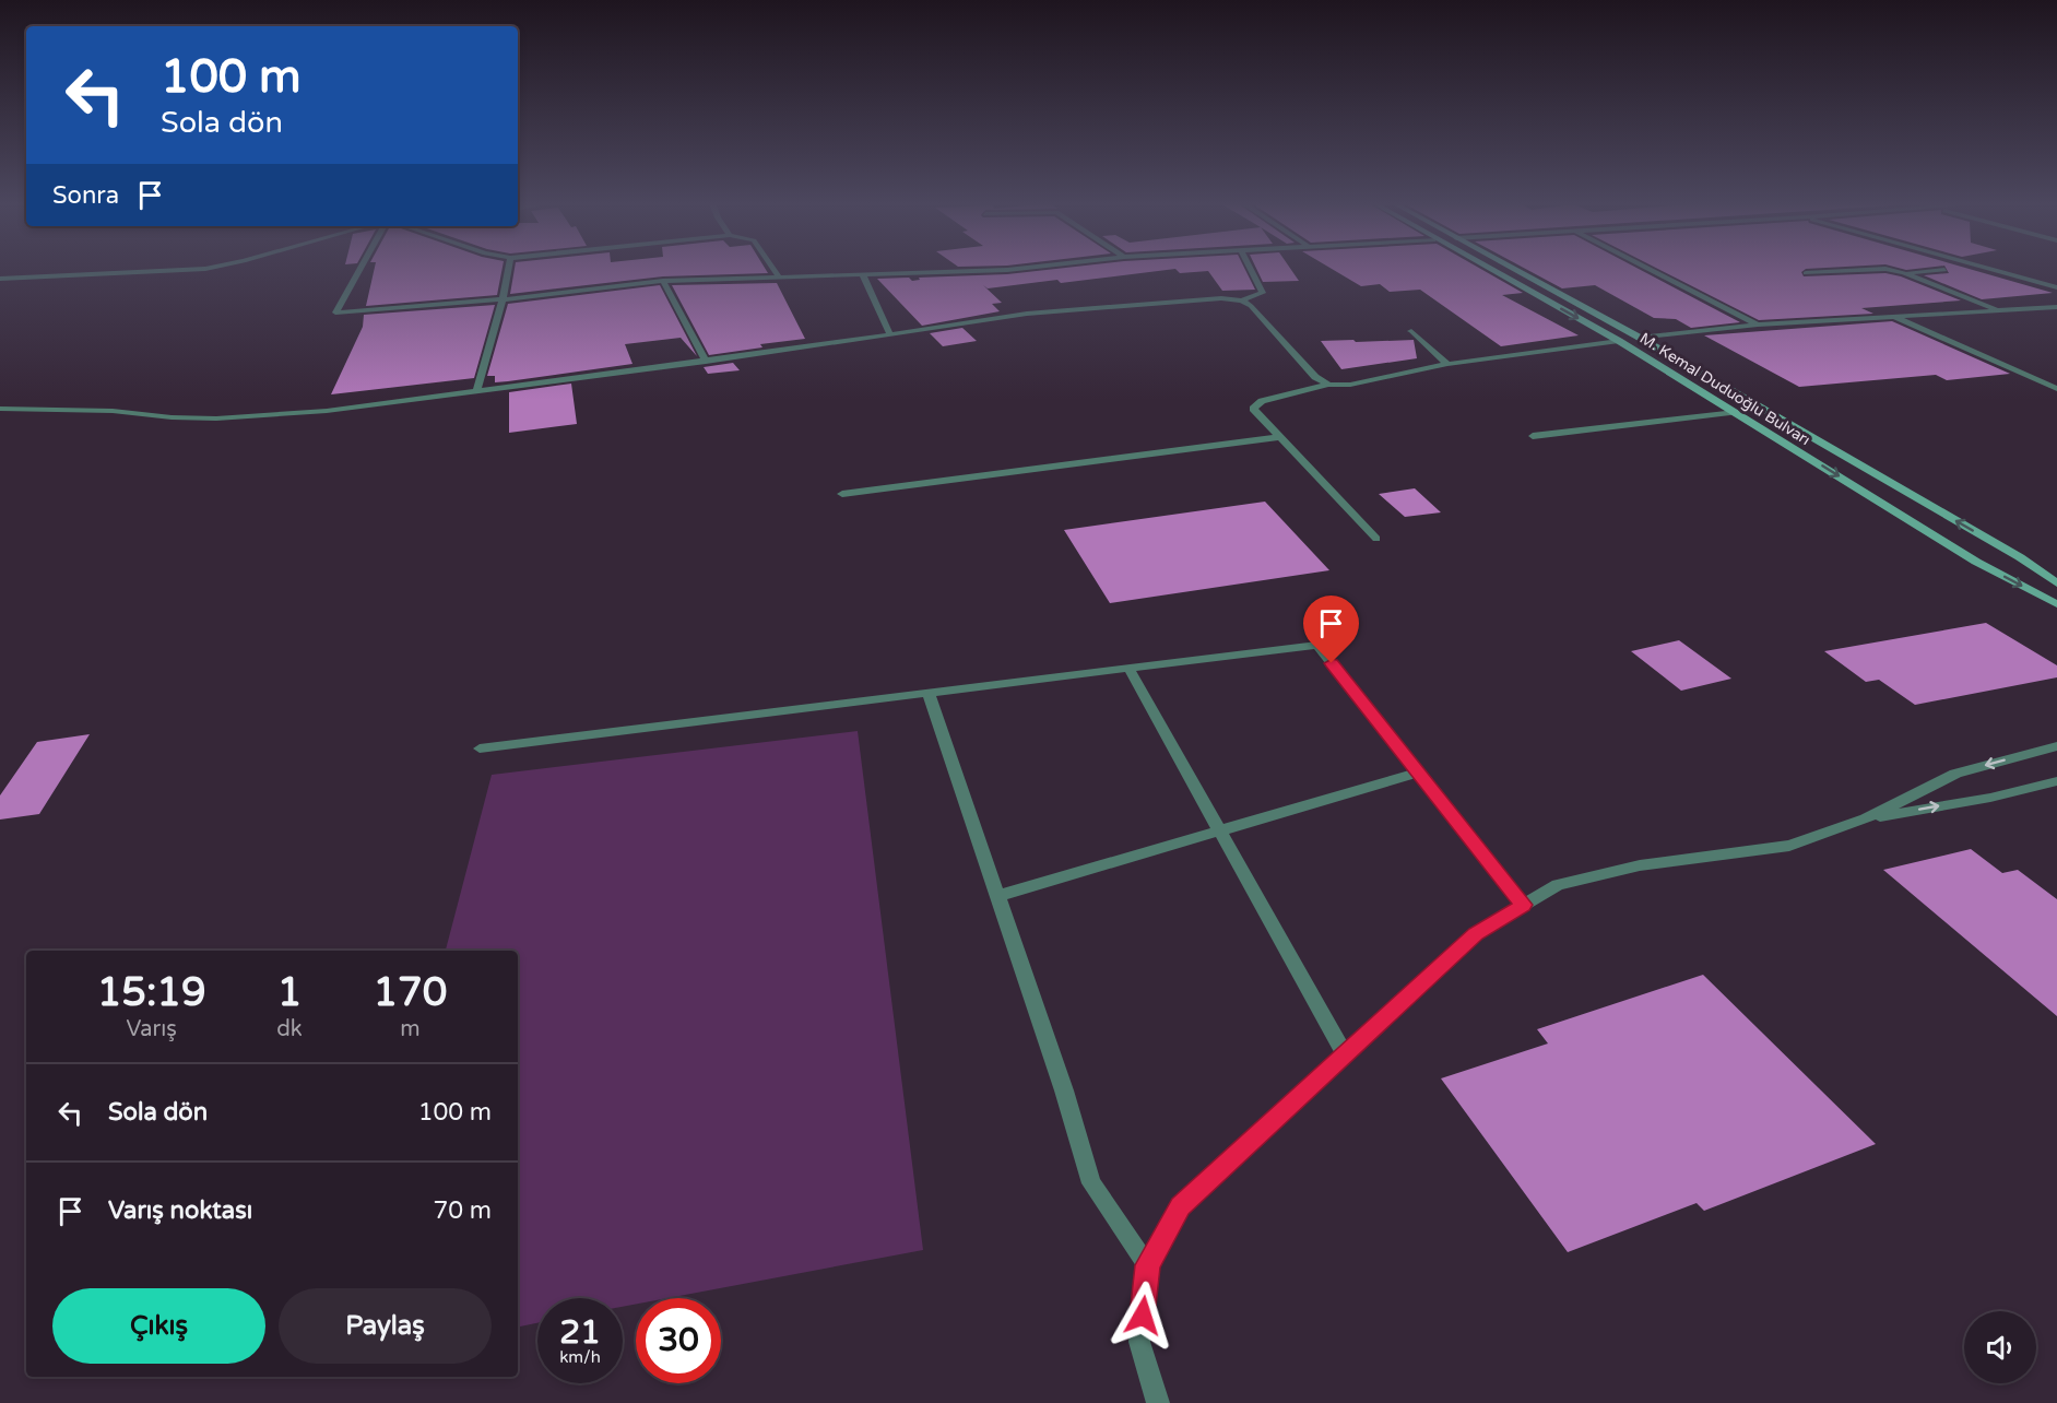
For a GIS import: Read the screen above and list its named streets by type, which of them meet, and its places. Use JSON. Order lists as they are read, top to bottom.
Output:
{
  "streets": {
    "street": ["M. Kemal Duduoğlu Bulvarı"]
  },
  "page": {
    "turn": ["100 m", "Sola dön"],
    "then": "Sonra",
    "eta": [
      "15:19",
      "Varış",
      "1",
      "dk",
      "170",
      "m"
    ],
    "list": [
      {
        "name": "Sola dön",
        "value": "100 m"
      },
      {
        "name": "Varış noktası",
        "value": "70 m"
      }
    ],
    "buttons": ["Çıkış", "Paylaş"],
    "speed": "21 km/h",
    "limit": "30"
  }
}
